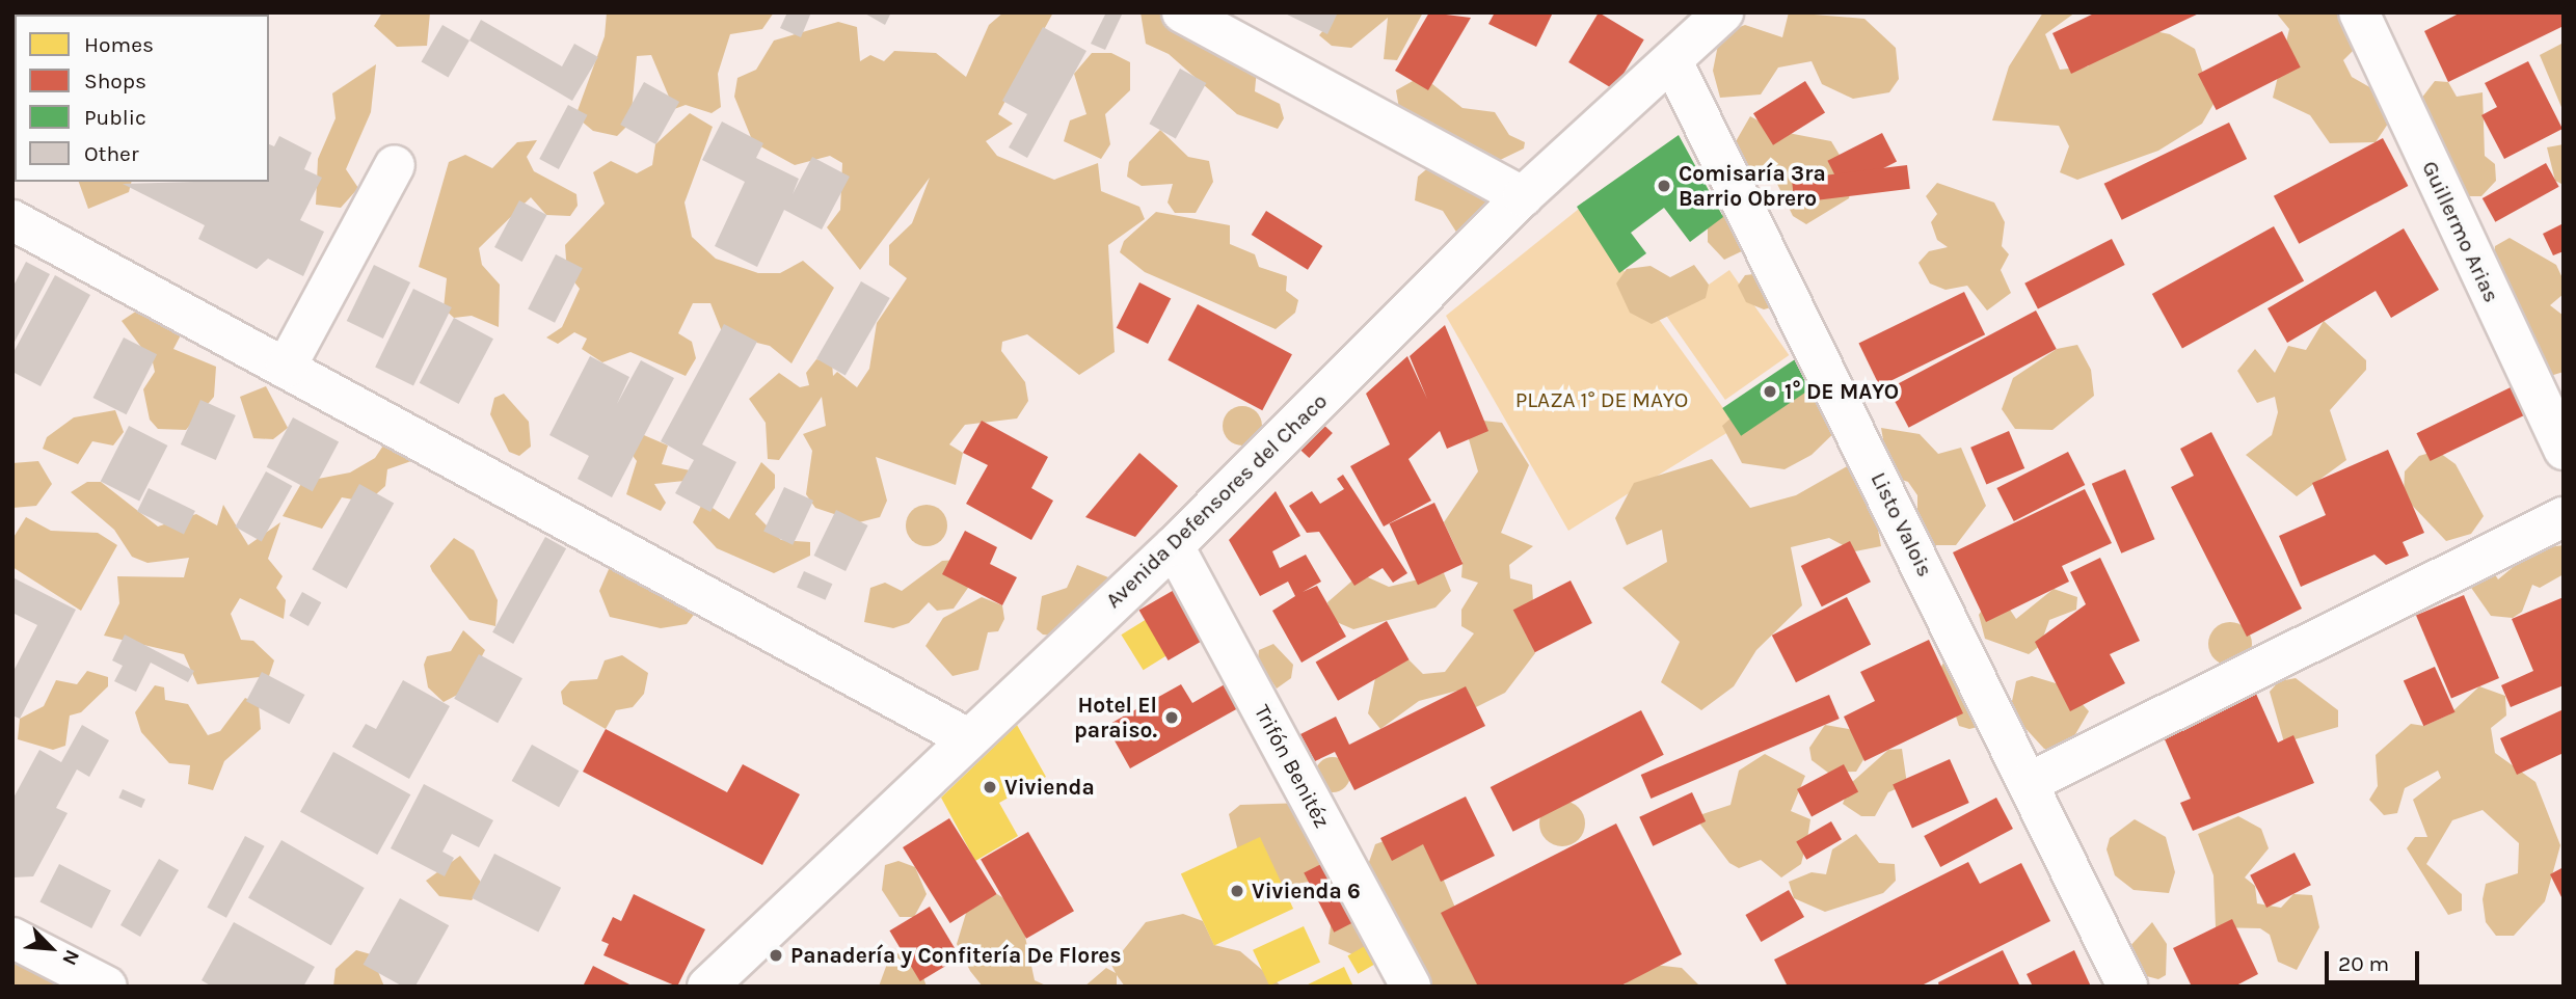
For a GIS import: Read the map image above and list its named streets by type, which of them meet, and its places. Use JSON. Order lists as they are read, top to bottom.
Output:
{
  "streets": {
    "street": [
      "Guillermo Arias",
      "Avenida Defensores del Chaco",
      "Listo Valois",
      "Trifón Benitéz"
    ]
  },
  "crossings": [
    ["Avenida Defensores del Chaco", "Listo Valois"],
    ["Avenida Defensores del Chaco", "Trifón Benitéz"]
  ],
  "parks": ["PLAZA 1° DE MAYO"],
  "places": [
    "Comisaría 3ra Barrio Obrero",
    "1° DE MAYO",
    "Hotel El paraiso.",
    "Vivienda",
    "Vivienda 6",
    "Panadería y Confitería De Flores"
  ],
  "legend": [
    "Homes",
    "Shops",
    "Public",
    "Other"
  ],
  "scale_bar": "20 m",
  "north": "bottom right"
}
